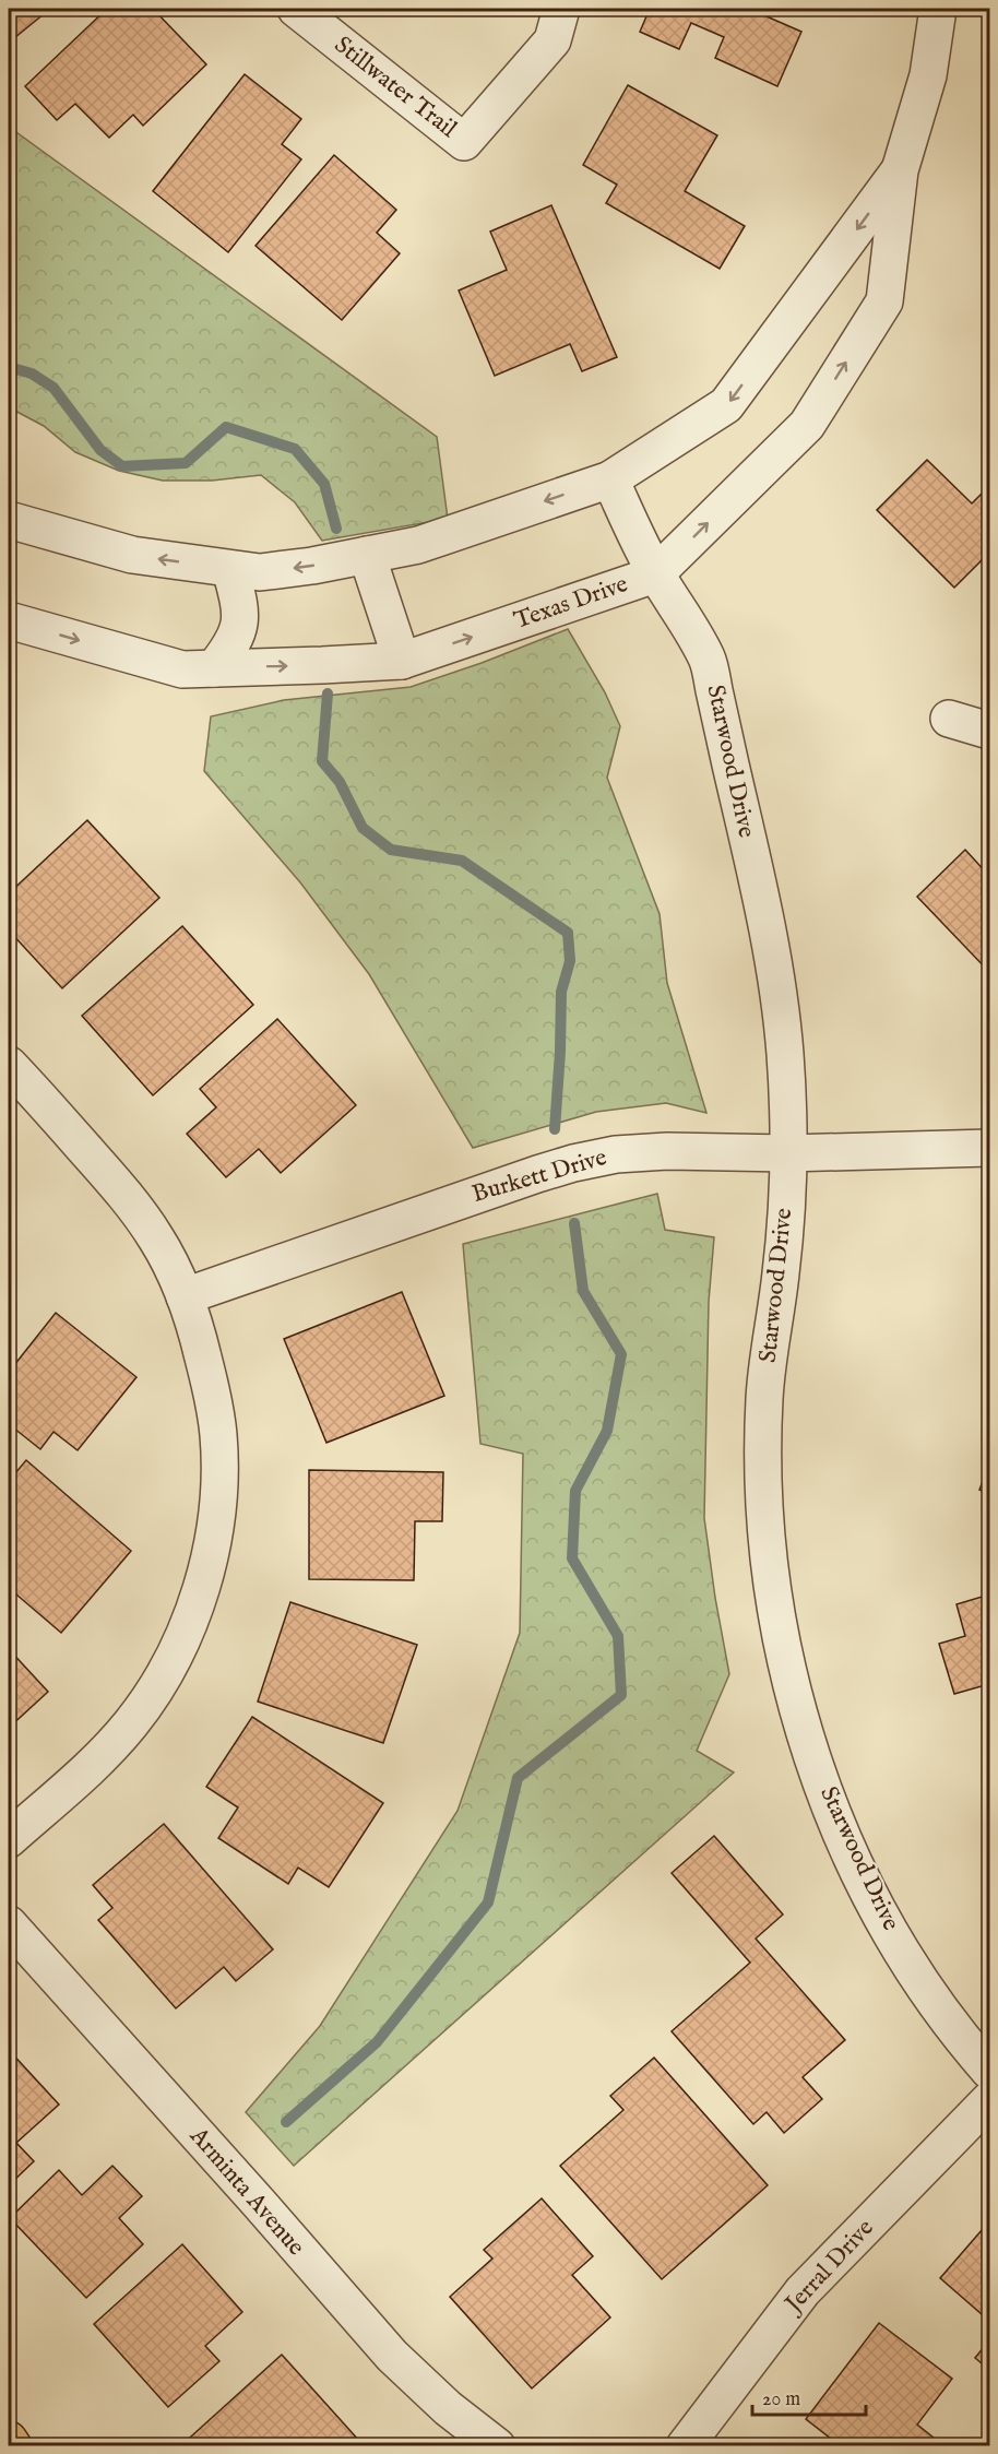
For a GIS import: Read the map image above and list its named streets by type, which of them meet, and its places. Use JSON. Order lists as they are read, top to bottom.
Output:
{
  "streets": {
    "street": [
      "Stillwater Trail",
      "Texas Drive",
      "Starwood Drive",
      "Burkett Drive",
      "Arminta Avenue",
      "Jerral Drive"
    ]
  },
  "crossings": [
    ["Texas Drive", "Starwood Drive"],
    ["Starwood Drive", "Burkett Drive"]
  ],
  "scale_bar": "20 m"
}
